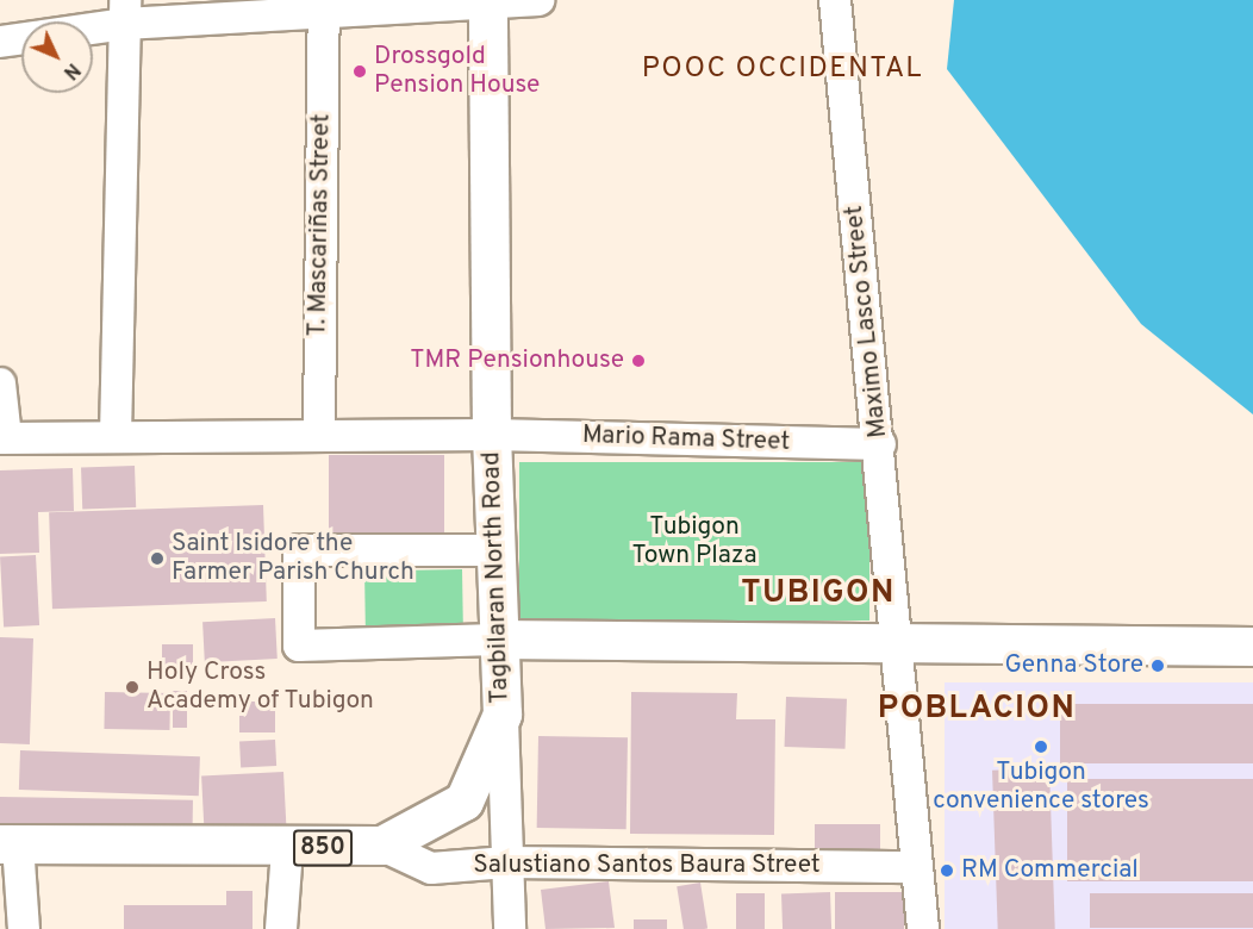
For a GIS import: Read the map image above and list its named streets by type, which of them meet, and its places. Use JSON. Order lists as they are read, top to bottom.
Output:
{
  "streets": {
    "main road": ["Tagbilaran North Road", "850"],
    "street": [
      "T. Mascariñas Street",
      "Maximo Lasco Street",
      "Mario Rama Street",
      "Salustiano Santos Baura Street"
    ]
  },
  "crossings": [
    ["Maximo Lasco Street", "Mario Rama Street"],
    ["Maximo Lasco Street", "Salustiano Santos Baura Street"],
    ["Mario Rama Street", "Tagbilaran North Road"],
    ["Tagbilaran North Road", "Salustiano Santos Baura Street"]
  ],
  "districts": ["POOC OCCIDENTAL", "TUBIGON", "POBLACION"],
  "parks": ["Tubigon Town Plaza"],
  "places": [
    "Drossgold Pension House",
    "TMR Pensionhouse",
    "Saint Isidore the Farmer Parish Church",
    "Genna Store",
    "Holy Cross Academy of Tubigon",
    "Tubigon convenience stores",
    "RM Commercial"
  ],
  "north": "bottom right"
}
